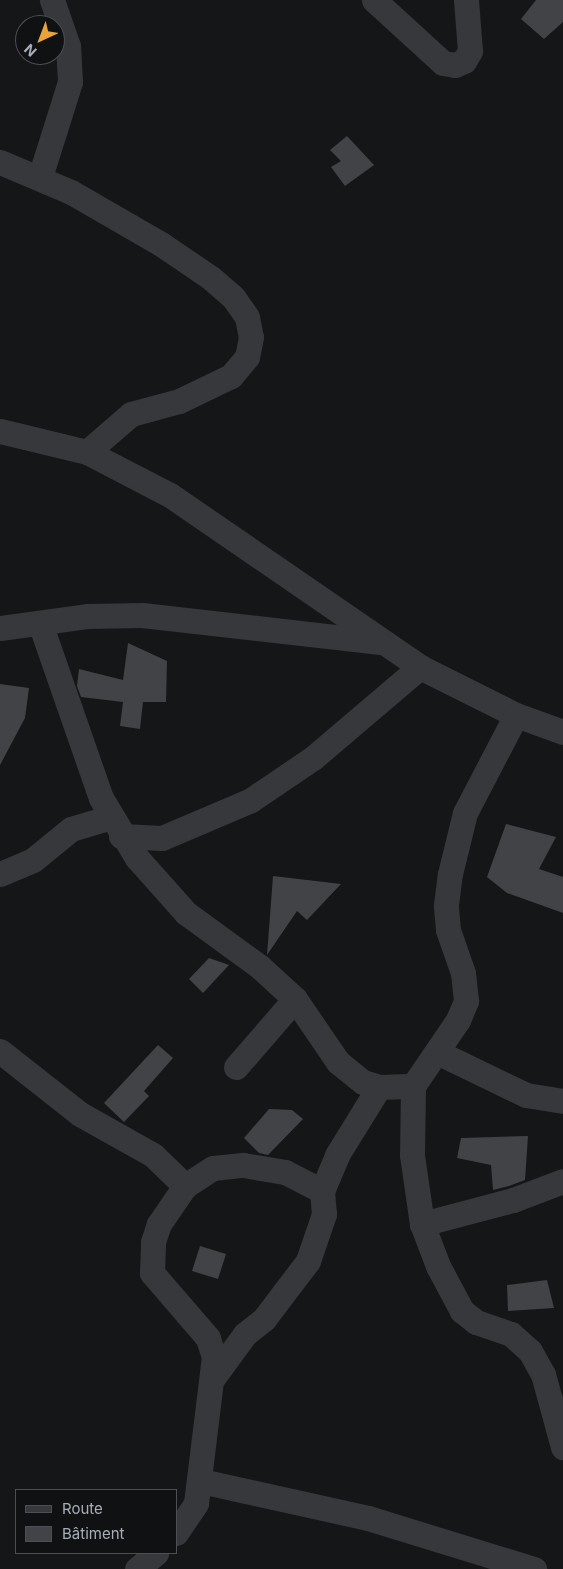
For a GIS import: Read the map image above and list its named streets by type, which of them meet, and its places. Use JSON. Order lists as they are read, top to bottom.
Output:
{
  "legend": ["Route", "Bâtiment"],
  "north": "bottom left"
}
